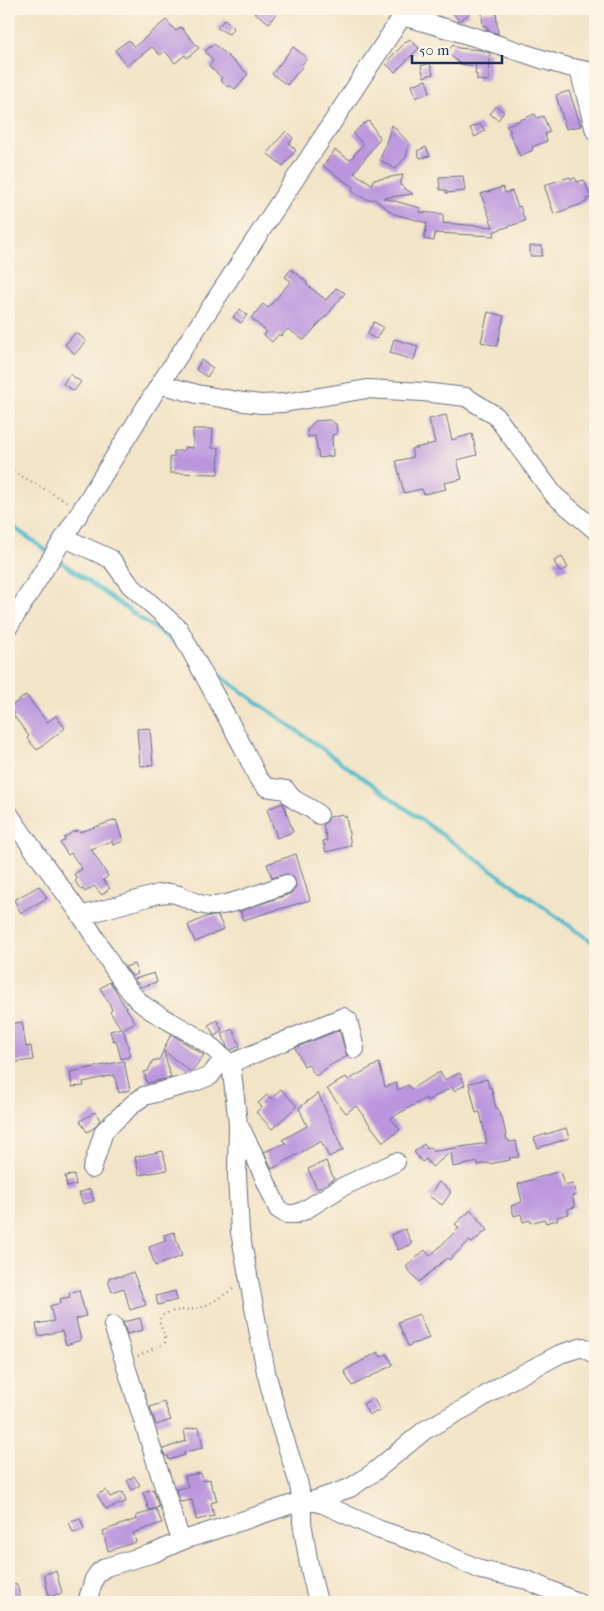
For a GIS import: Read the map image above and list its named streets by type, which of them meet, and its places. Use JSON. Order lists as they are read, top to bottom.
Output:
{
  "scale_bar": "50 m"
}
